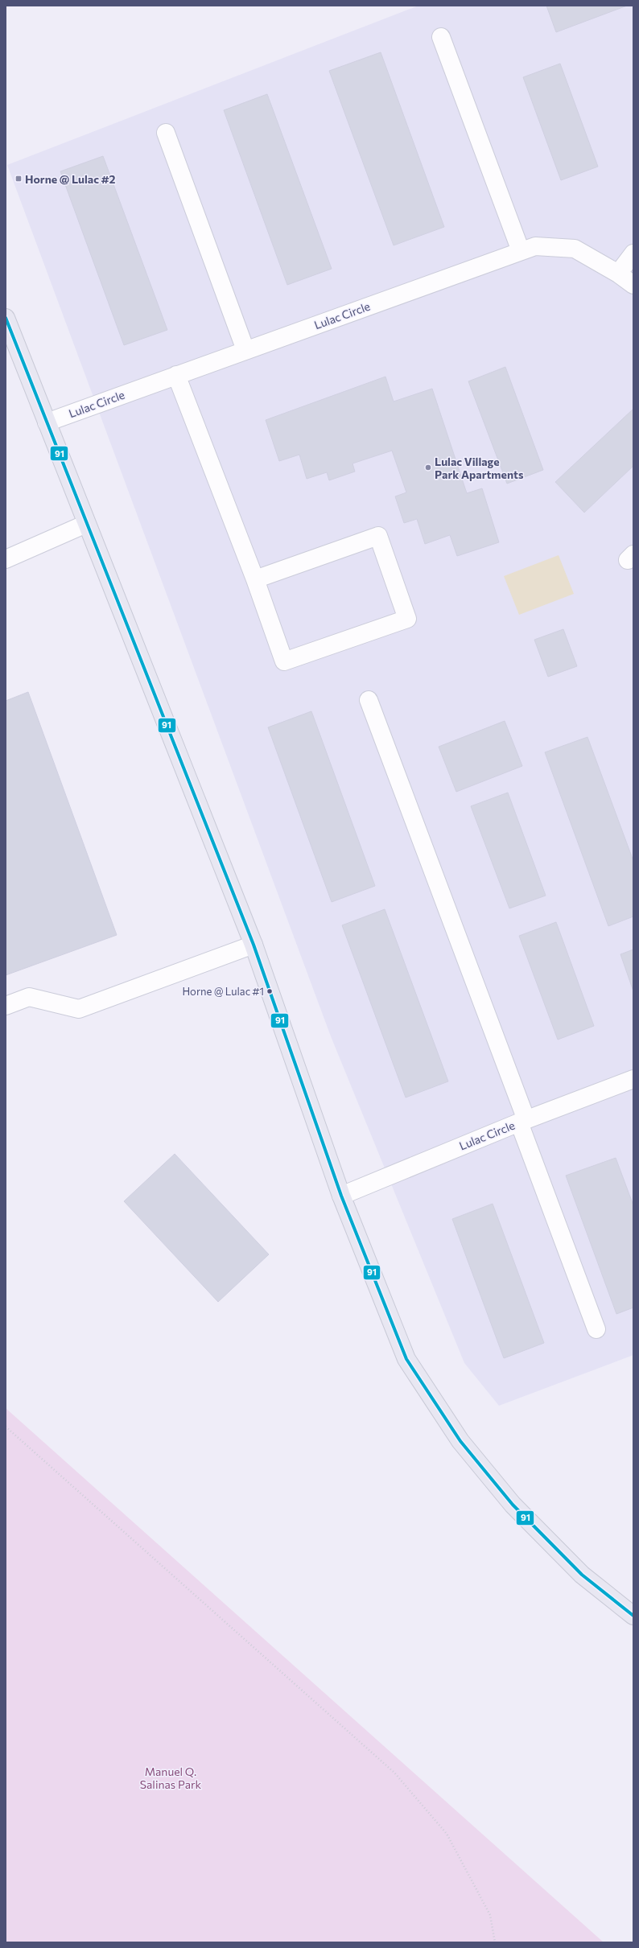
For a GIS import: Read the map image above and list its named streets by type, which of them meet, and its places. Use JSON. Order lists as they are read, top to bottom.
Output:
{
  "streets": {
    "street": ["Lulac Circle"]
  },
  "parks": ["Manuel Q. Salinas Park"],
  "places": {
    "transit": ["Horne @ Lulac #2"],
    "other": ["Lulac Village Park Apartments", "Horne @ Lulac #1"]
  },
  "lines": ["transit line 91"]
}
